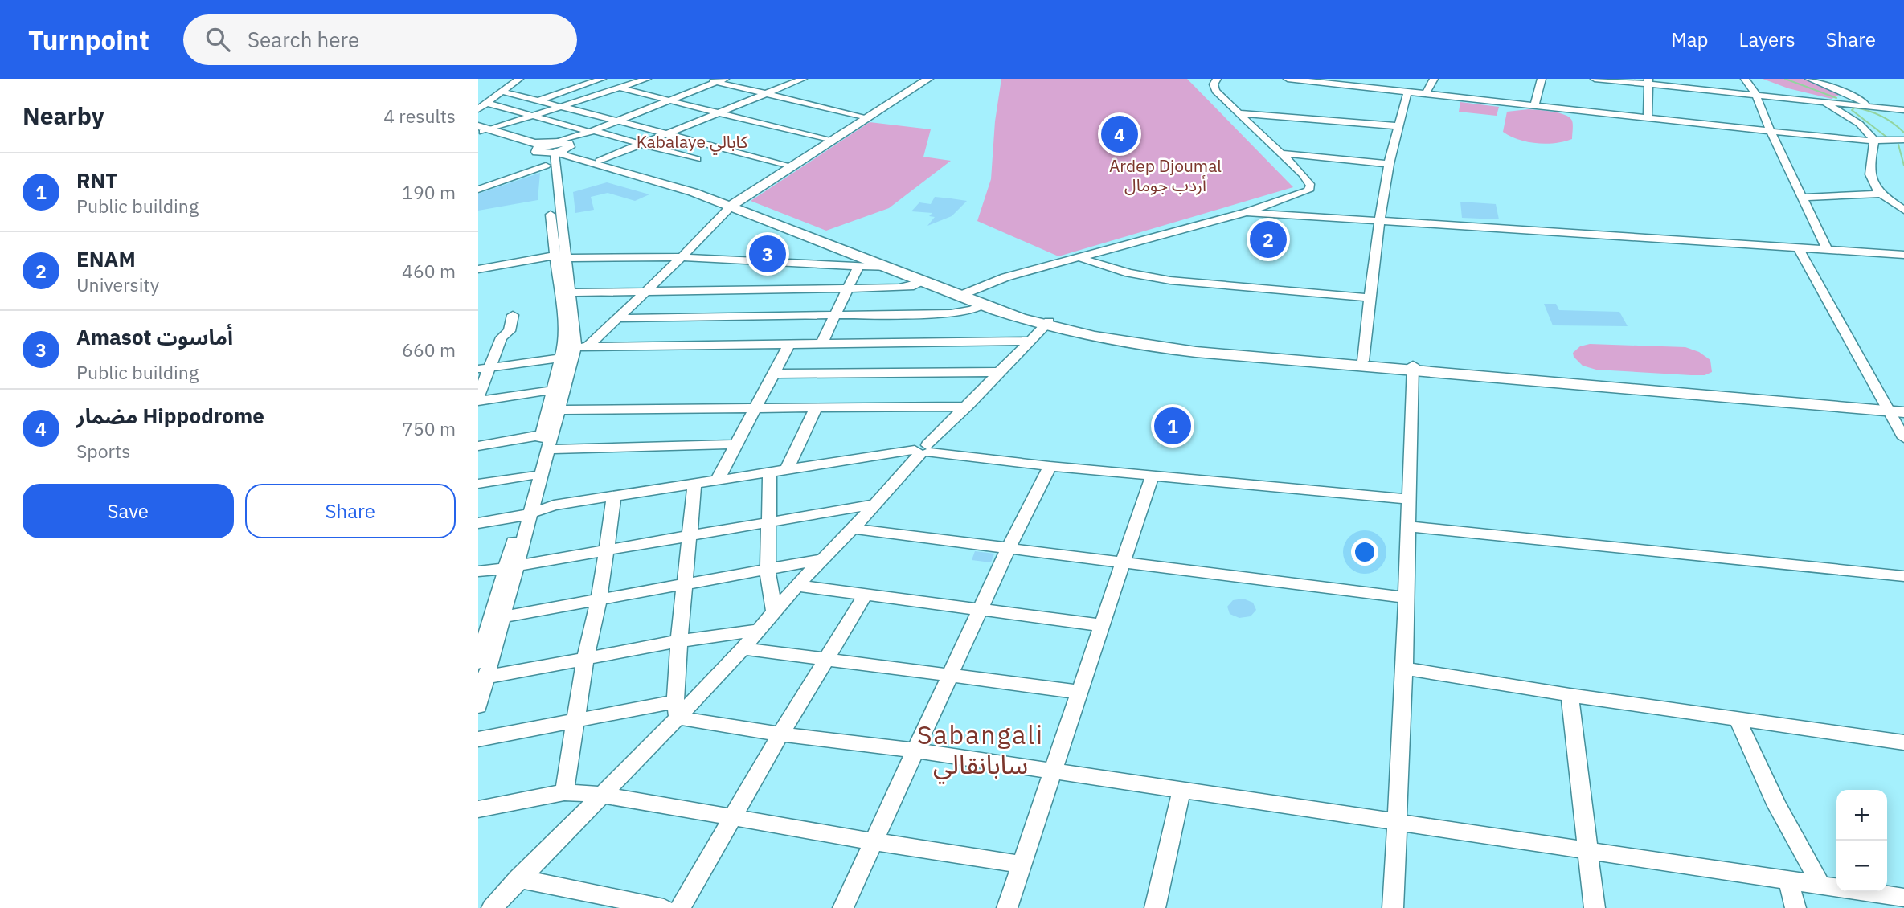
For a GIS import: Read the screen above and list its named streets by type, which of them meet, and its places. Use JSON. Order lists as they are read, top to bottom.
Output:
{
  "districts": ["Kabalaye كابالي", "Ardep Djoumal أردب جومال", "Sabangali سابانقالي"],
  "page": {
    "header": "Turnpoint",
    "search": "Search here",
    "nav": ["Map", "Layers", "Share"],
    "heading": ["Nearby", "4 results"],
    "pins": [
      "4",
      "2",
      "3",
      "1"
    ],
    "list": [
      {
        "mark": "1",
        "name": "RNT",
        "note": "Public building",
        "value": "190 m"
      },
      {
        "mark": "2",
        "name": "ENAM",
        "note": "University",
        "value": "460 m"
      },
      {
        "mark": "3",
        "name": "Amasot أماسوت",
        "note": "Public building",
        "value": "660 m"
      },
      {
        "mark": "4",
        "name": "مضمار Hippodrome",
        "note": "Sports",
        "value": "750 m"
      }
    ],
    "buttons": ["Save", "Share"],
    "map_buttons": ["+", "−"]
  }
}
